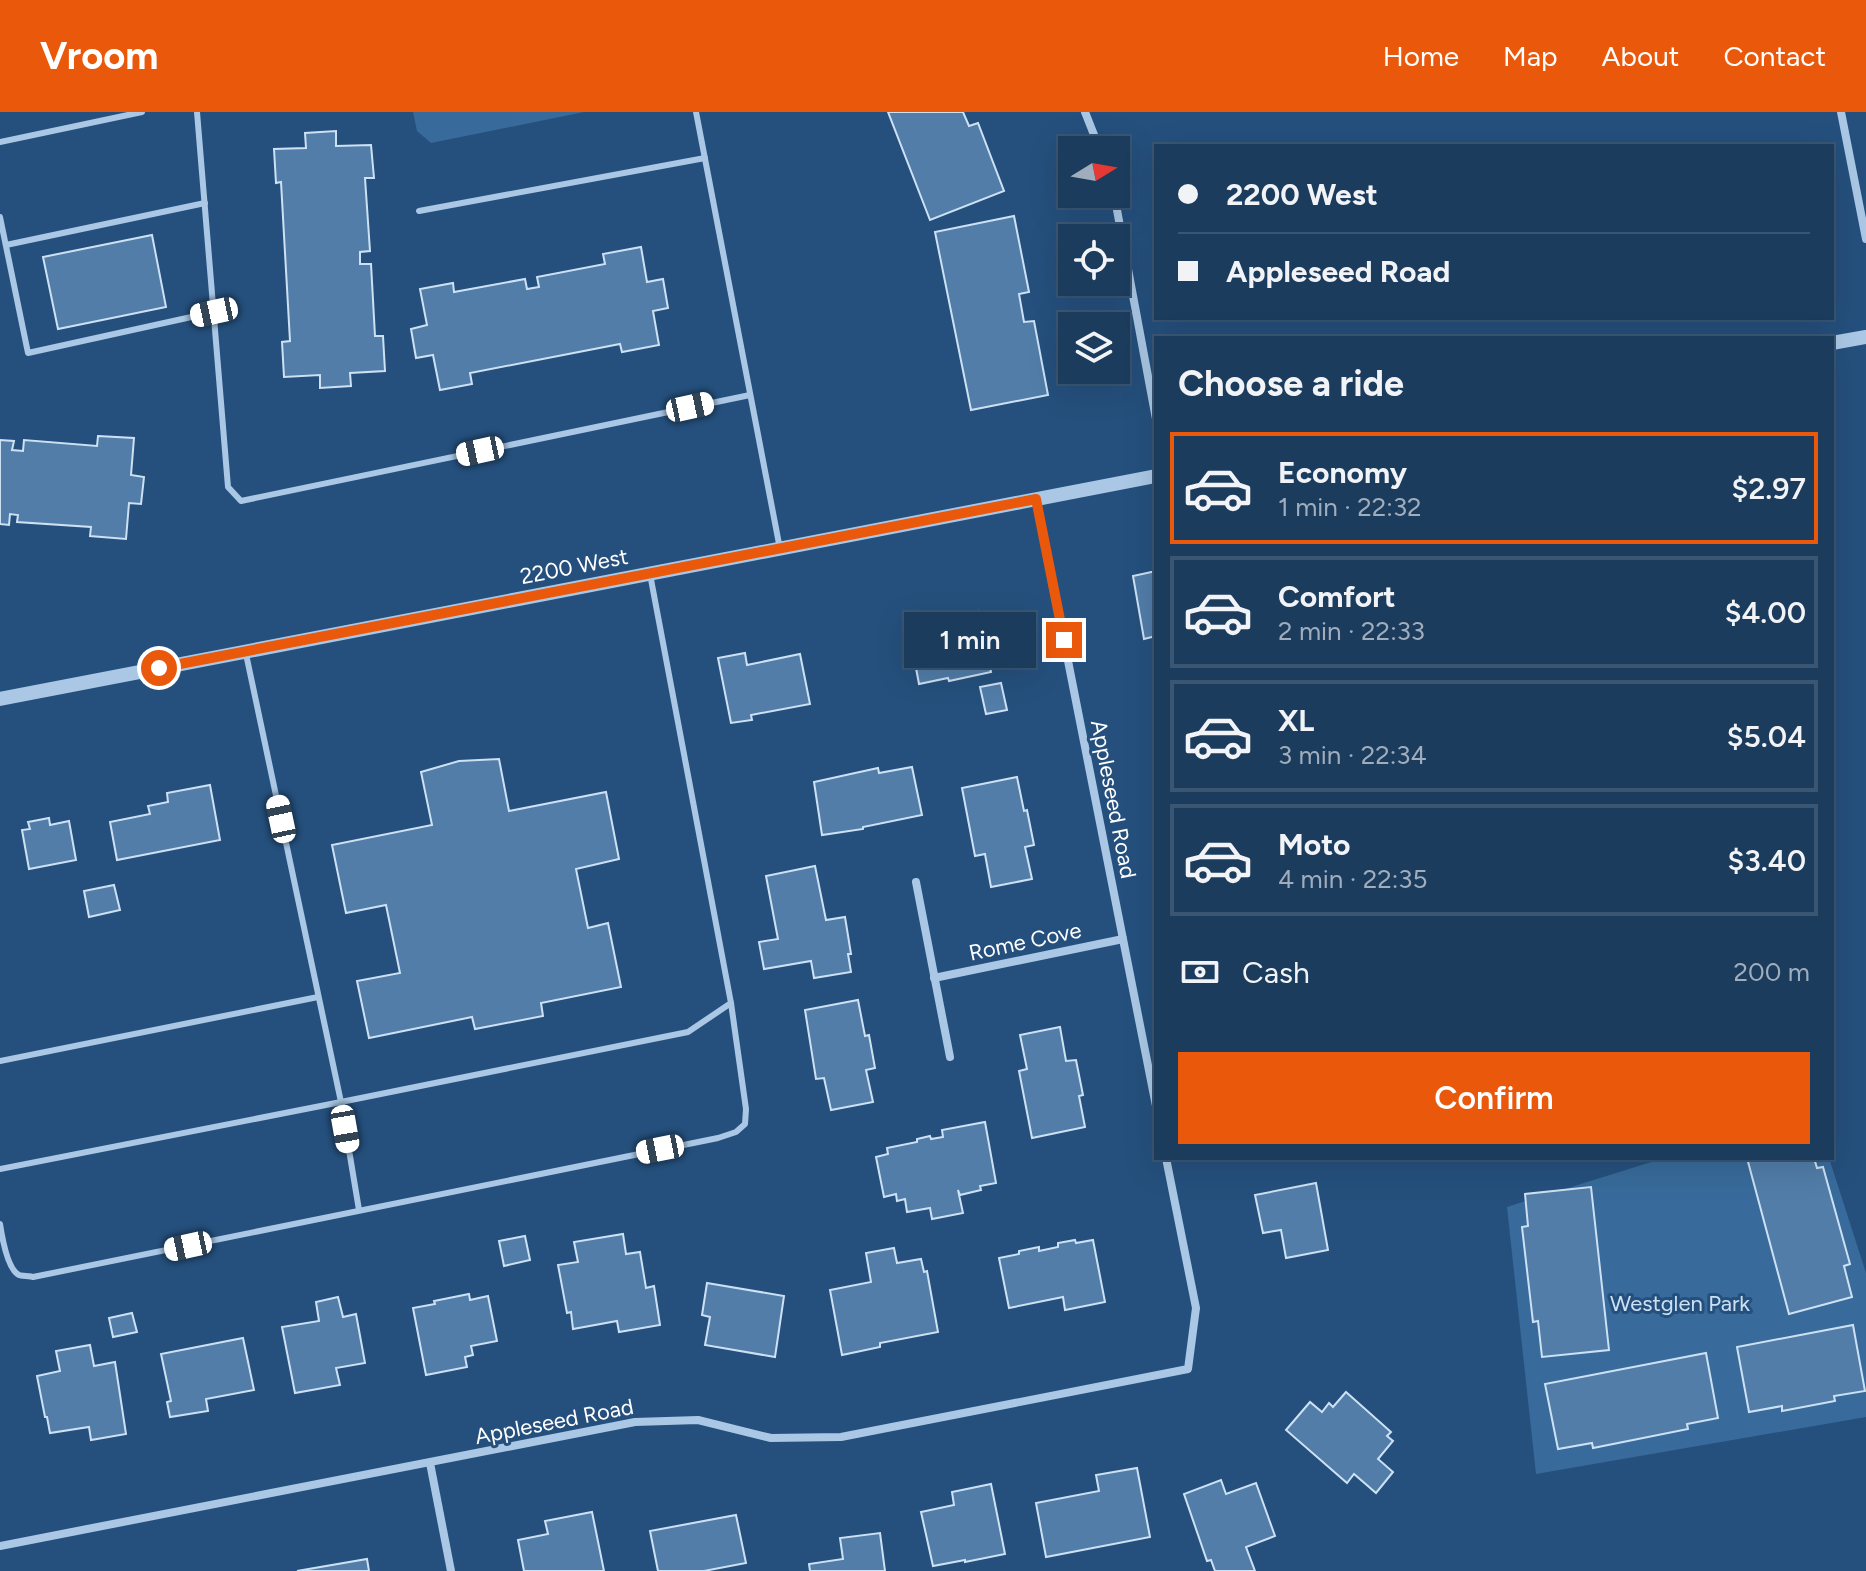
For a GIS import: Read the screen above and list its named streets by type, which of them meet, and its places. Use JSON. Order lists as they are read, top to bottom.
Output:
{
  "streets": {
    "street": ["2200 West", "Appleseed Road", "Rome Cove"]
  },
  "crossings": [
    ["2200 West", "Appleseed Road"],
    ["Appleseed Road", "Rome Cove"]
  ],
  "parks": ["Westglen Park"],
  "north": "right",
  "page": {
    "header": "Vroom",
    "nav": [
      "Home",
      "Map",
      "About",
      "Contact"
    ],
    "banner": ["2200 West", "Appleseed Road"],
    "heading": "Choose a ride",
    "list": [
      {
        "name": "Economy",
        "note": "1 min · 22:32",
        "value": "$2.97"
      },
      {
        "name": "Comfort",
        "note": "2 min · 22:33",
        "value": "$4.00"
      },
      {
        "name": "XL",
        "note": "3 min · 22:34",
        "value": "$5.04"
      },
      {
        "name": "Moto",
        "note": "4 min · 22:35",
        "value": "$3.40"
      }
    ],
    "bubble": "1 min",
    "pay": ["Cash", "200 m"],
    "buttons": "Confirm"
  }
}
